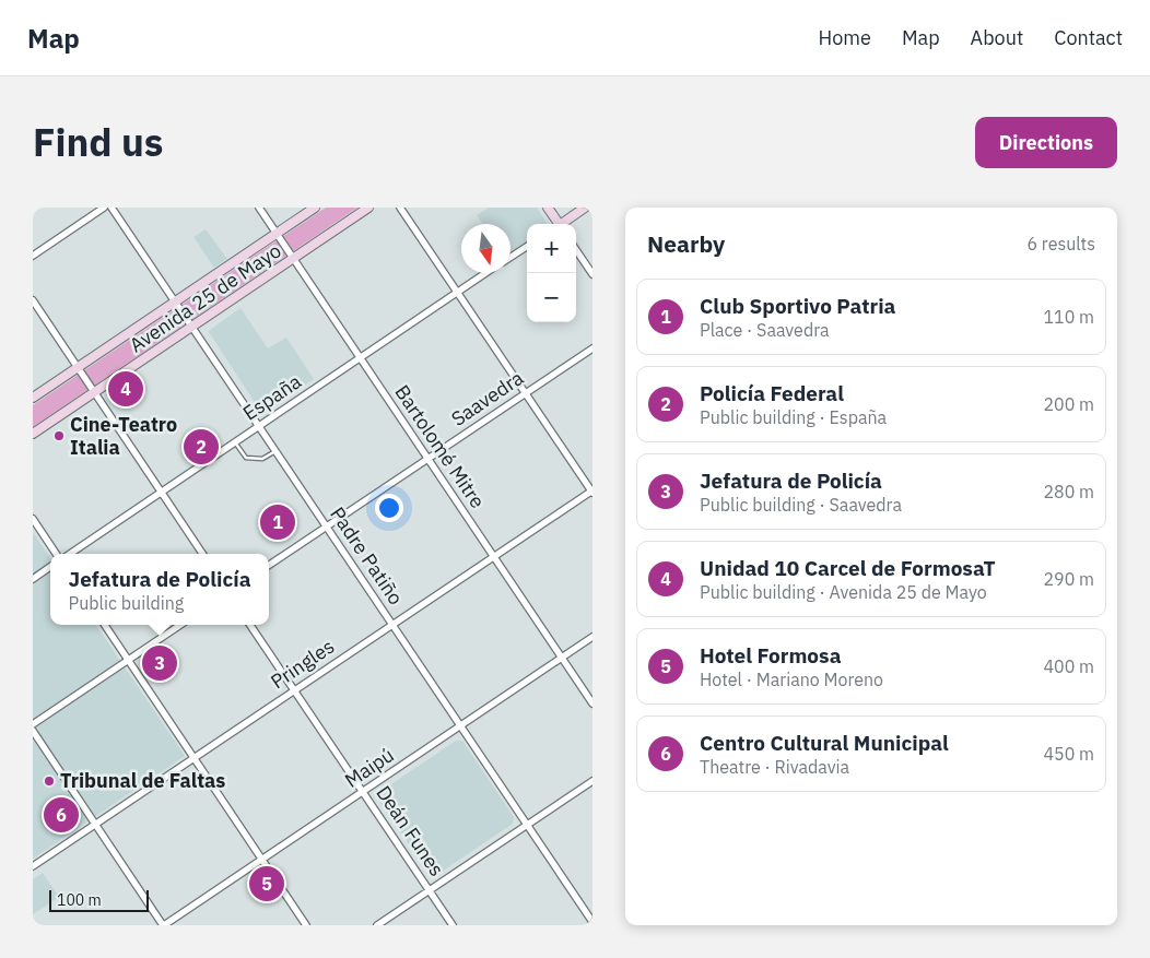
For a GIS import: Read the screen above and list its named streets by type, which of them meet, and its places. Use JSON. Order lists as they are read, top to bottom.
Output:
{
  "streets": {
    "main road": ["Avenida 25 de Mayo"],
    "street": [
      "España",
      "Saavedra",
      "Bartolomé Mitre",
      "Padre Patiño",
      "Pringles",
      "Maipú",
      "Deán Funes"
    ]
  },
  "crossings": [
    ["Avenida 25 de Mayo", "Bartolomé Mitre"],
    ["Avenida 25 de Mayo", "Padre Patiño"],
    ["España", "Bartolomé Mitre"],
    ["España", "Padre Patiño"],
    ["Saavedra", "Bartolomé Mitre"],
    ["Saavedra", "Padre Patiño"],
    ["Bartolomé Mitre", "Pringles"],
    ["Bartolomé Mitre", "Maipú"],
    ["Padre Patiño", "Pringles"],
    ["Padre Patiño", "Maipú"],
    ["Pringles", "Deán Funes"],
    ["Maipú", "Deán Funes"]
  ],
  "places": ["Cine-Teatro Italia", "Tribunal de Faltas"],
  "scale_bar": "100 m",
  "north": "bottom",
  "page": {
    "header": "Map",
    "nav": [
      "Home",
      "Map",
      "About",
      "Contact"
    ],
    "title": "Find us",
    "buttons": "Directions",
    "heading": ["Nearby", "6 results"],
    "map_buttons": ["+", "−"],
    "list": [
      {
        "mark": "1",
        "name": "Club Sportivo Patria",
        "note": "Place · Saavedra",
        "value": "110 m"
      },
      {
        "mark": "2",
        "name": "Policía Federal",
        "note": "Public building · España",
        "value": "200 m"
      },
      {
        "mark": "3",
        "name": "Jefatura de Policía",
        "note": "Public building · Saavedra",
        "value": "280 m"
      },
      {
        "mark": "4",
        "name": "Unidad 10 Carcel de FormosaT",
        "note": "Public building · Avenida 25 de Mayo",
        "value": "290 m"
      },
      {
        "mark": "5",
        "name": "Hotel Formosa",
        "note": "Hotel · Mariano Moreno",
        "value": "400 m"
      },
      {
        "mark": "6",
        "name": "Centro Cultural Municipal",
        "note": "Theatre · Rivadavia",
        "value": "450 m"
      }
    ],
    "pins": [
      "4",
      "2",
      "1",
      "3",
      "6",
      "5"
    ],
    "popup": ["Jefatura de Policía", "Public building"],
    "scale": "100 m"
  }
}
